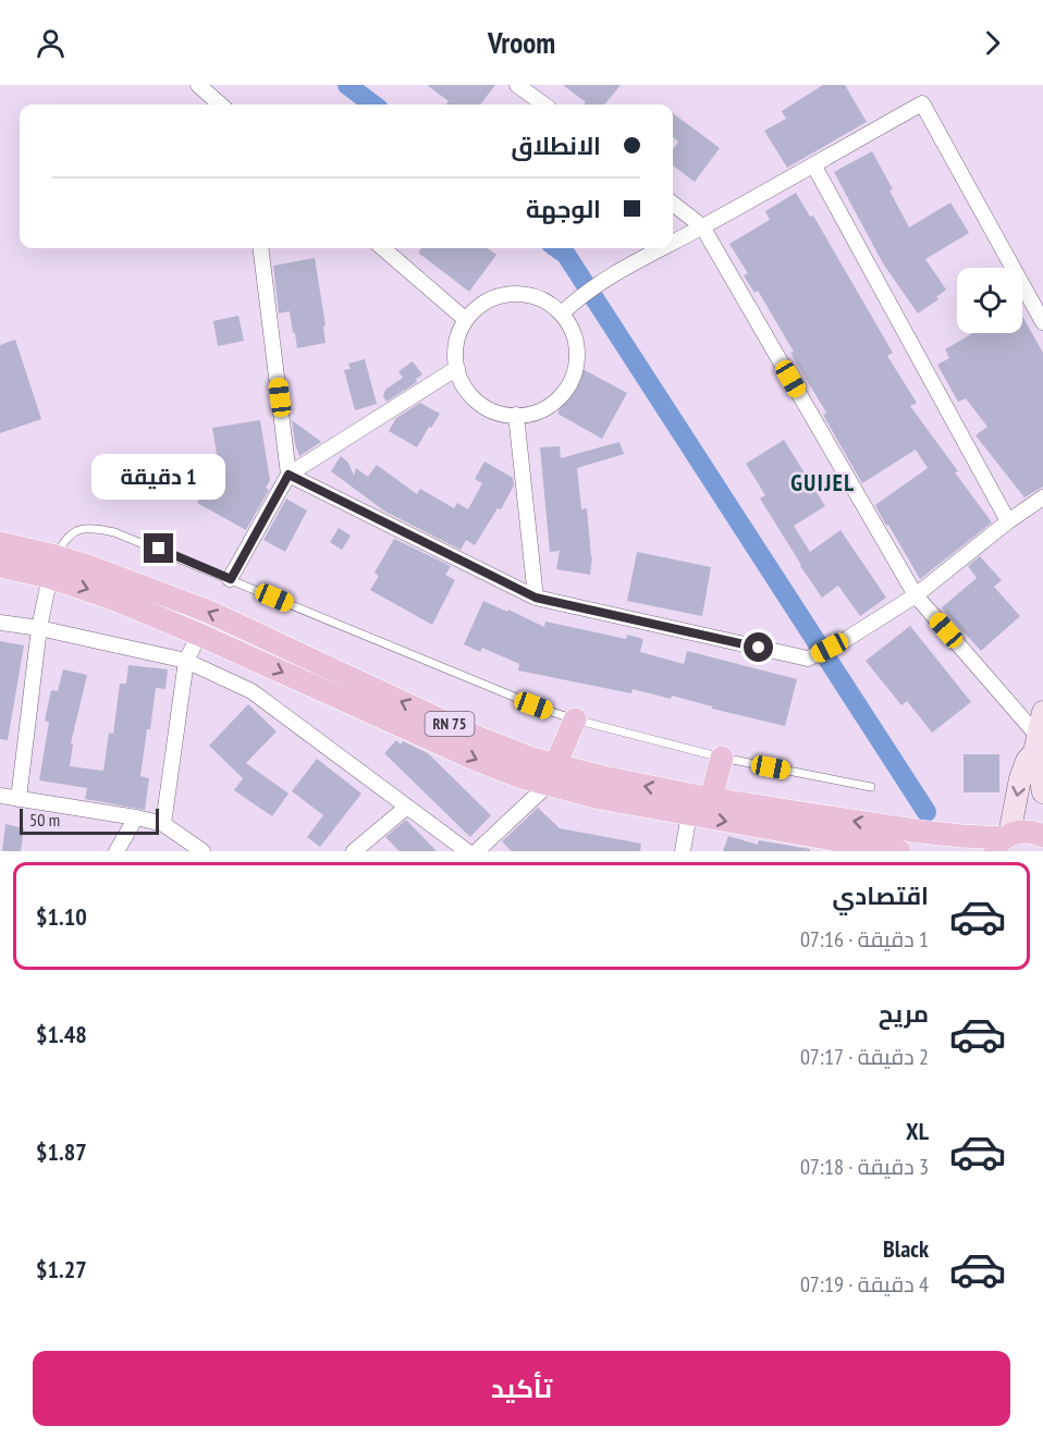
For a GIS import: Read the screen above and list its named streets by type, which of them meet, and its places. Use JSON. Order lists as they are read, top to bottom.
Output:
{
  "streets": {
    "main road": ["RN 75"]
  },
  "districts": ["GUIJEL"],
  "scale_bar": "50 m",
  "page": {
    "header": "Vroom",
    "banner": ["الانطلاق", "الوجهة"],
    "bubble": "1 دقيقة",
    "scale": "50 m",
    "list": [
      {
        "name": "اقتصادي",
        "note": "1 دقيقة · 07:16",
        "value": "$1.10"
      },
      {
        "name": "مريح",
        "note": "2 دقيقة · 07:17",
        "value": "$1.48"
      },
      {
        "name": "XL",
        "note": "3 دقيقة · 07:18",
        "value": "$1.87"
      },
      {
        "name": "Black",
        "note": "4 دقيقة · 07:19",
        "value": "$1.27"
      }
    ],
    "buttons": "تأكيد"
  }
}
